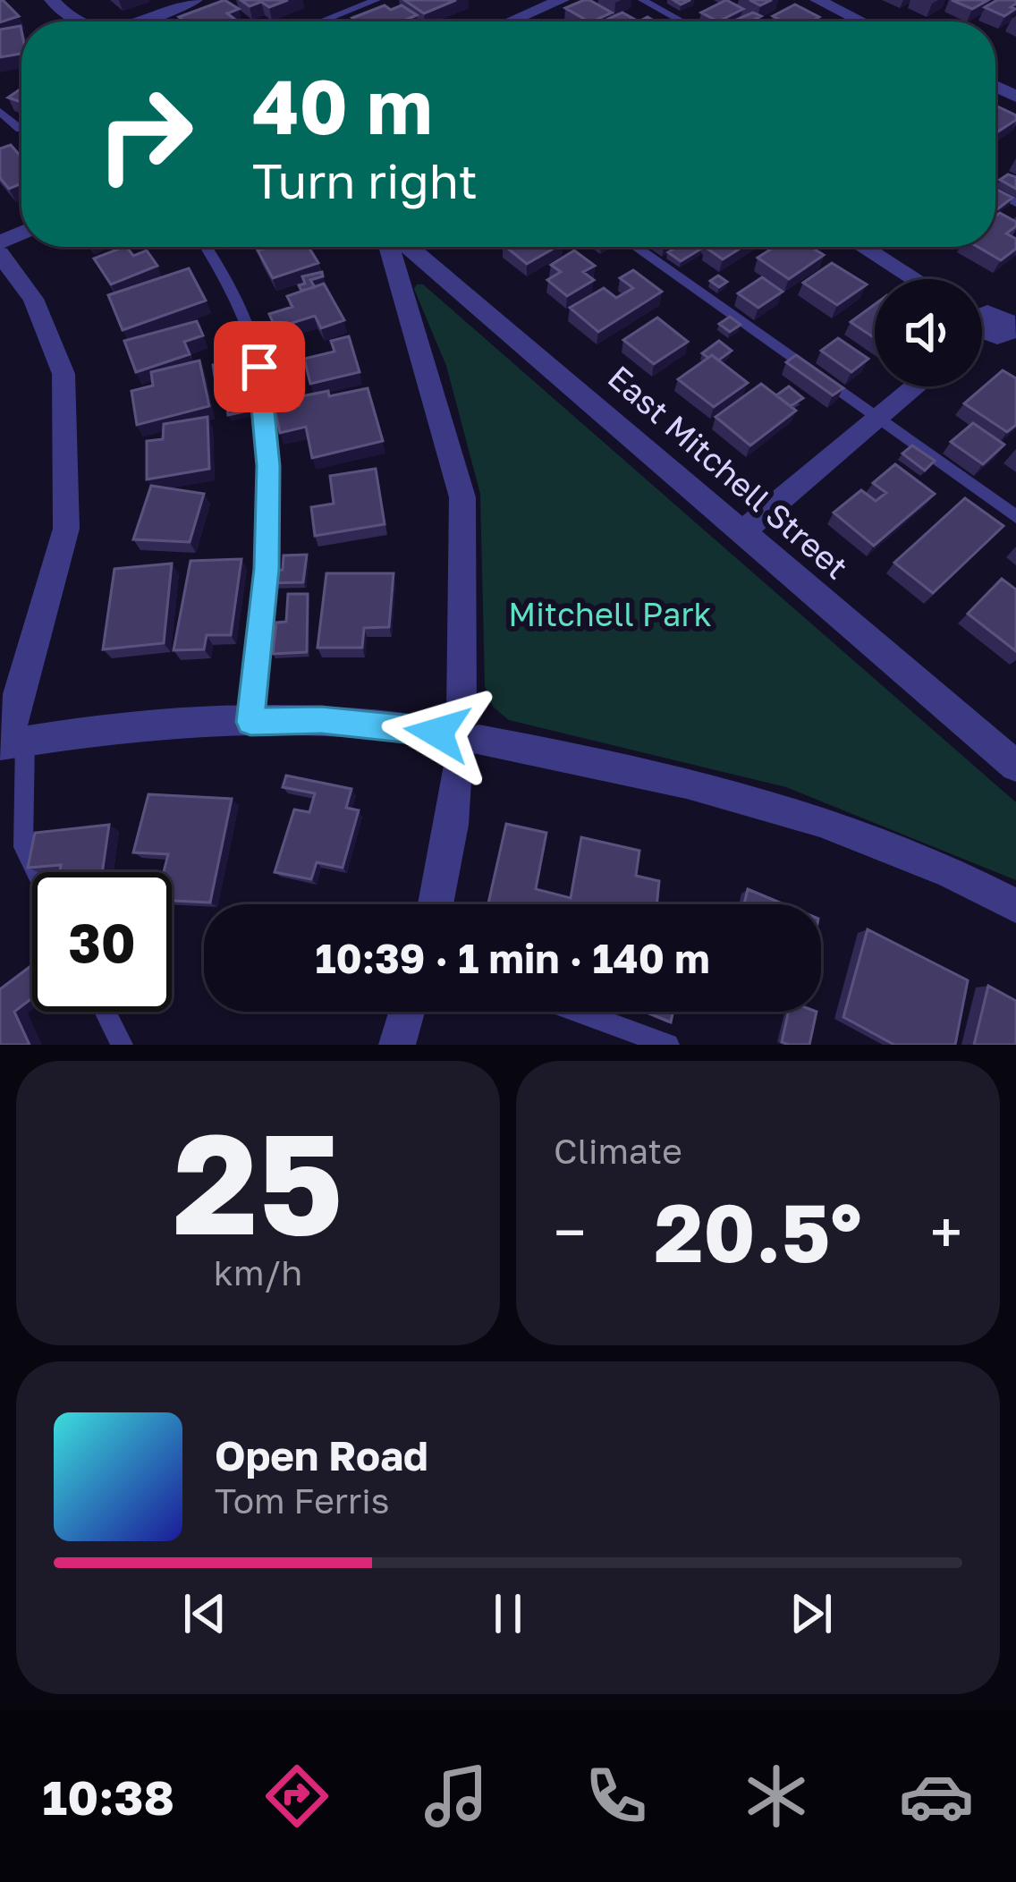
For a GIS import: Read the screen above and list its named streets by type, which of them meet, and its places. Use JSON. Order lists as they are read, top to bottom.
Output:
{
  "streets": {
    "street": ["East Mitchell Street"]
  },
  "parks": ["Mitchell Park"],
  "page": {
    "turn": ["40 m", "Turn right"],
    "limit": "30",
    "trip": "10:39 · 1 min · 140 m",
    "tile": [
      ["25", "km/h"],
      "Climate"
    ],
    "heat": ["−", "20.5°", "+"],
    "song": ["Open Road", "Tom Ferris"],
    "tabs": "10:38"
  }
}
